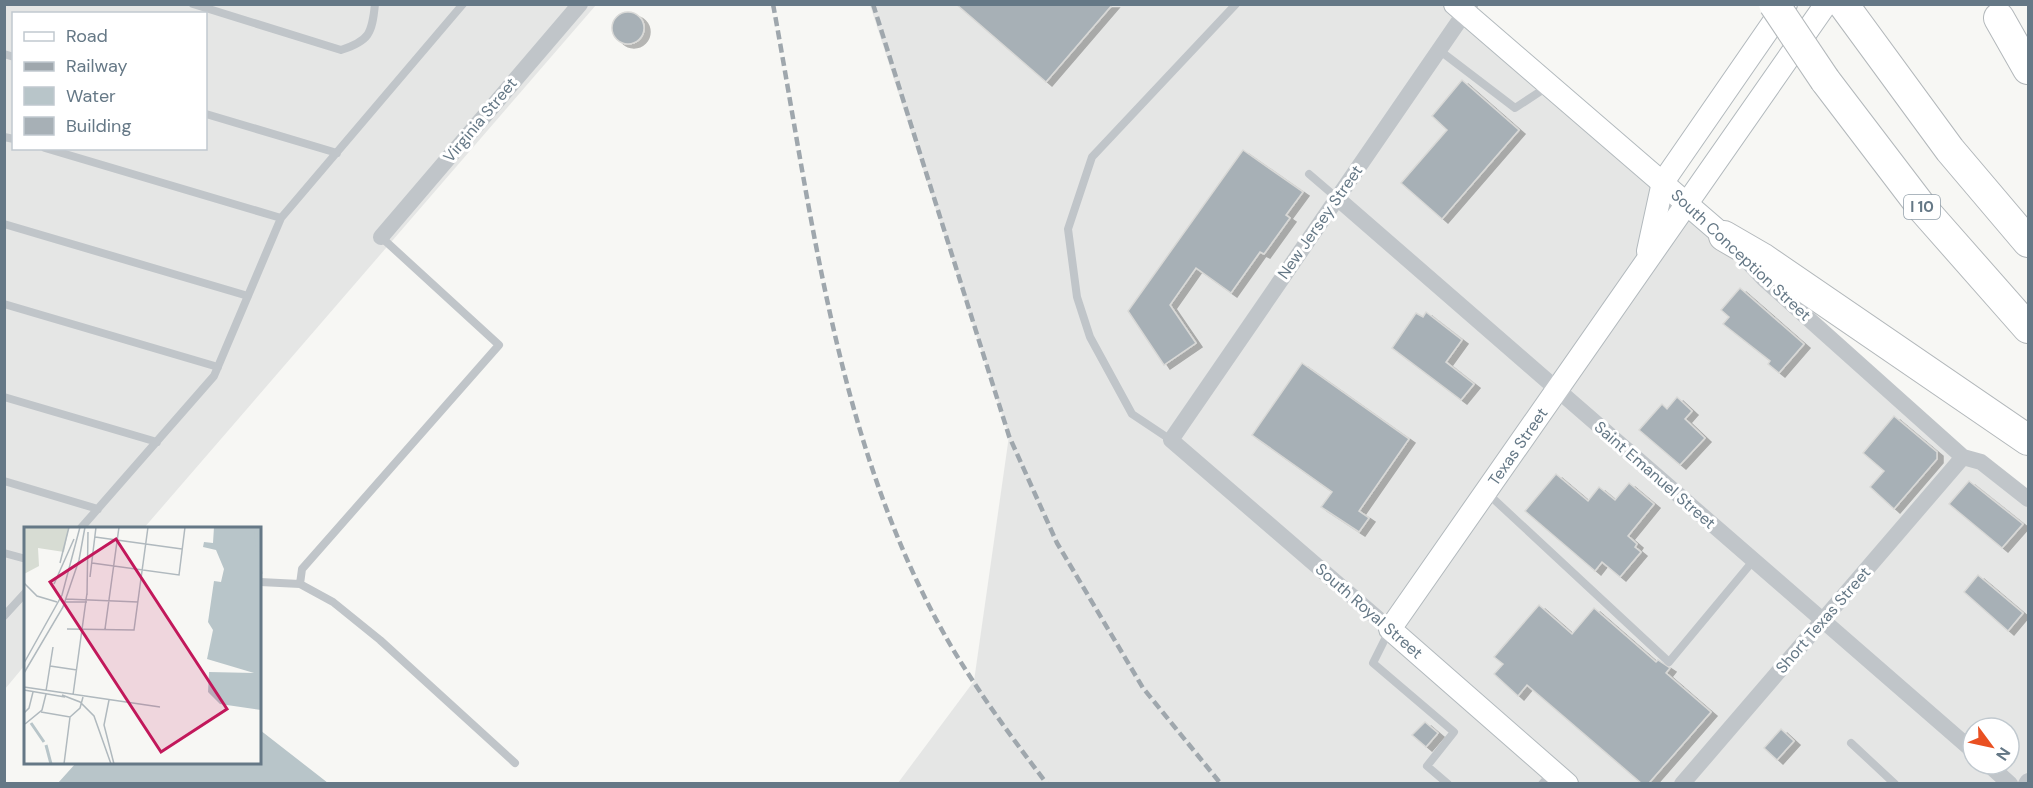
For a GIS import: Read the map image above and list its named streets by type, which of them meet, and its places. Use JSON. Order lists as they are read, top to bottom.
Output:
{
  "streets": {
    "highway": ["I 10"],
    "street": [
      "Virginia Street",
      "New Jersey Street",
      "South Conception Street",
      "Texas Street",
      "Saint Emanuel Street",
      "South Royal Street",
      "Short Texas Street"
    ]
  },
  "crossings": [
    ["New Jersey Street", "South Conception Street"],
    ["New Jersey Street", "Saint Emanuel Street"],
    ["New Jersey Street", "South Royal Street"],
    ["South Conception Street", "Texas Street"],
    ["South Conception Street", "Short Texas Street"],
    ["Texas Street", "Saint Emanuel Street"],
    ["Texas Street", "South Royal Street"],
    ["Saint Emanuel Street", "Short Texas Street"]
  ],
  "legend": [
    "Road",
    "Railway",
    "Water",
    "Building"
  ],
  "north": "bottom right"
}
